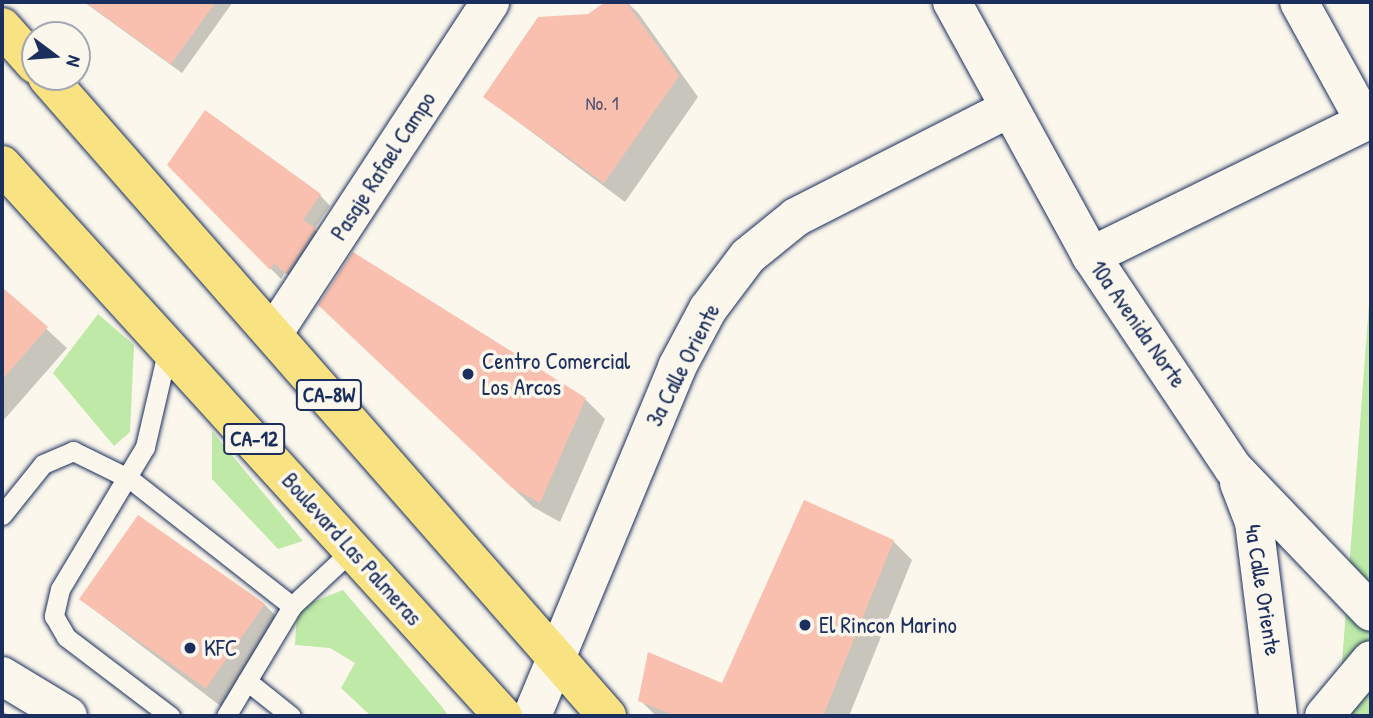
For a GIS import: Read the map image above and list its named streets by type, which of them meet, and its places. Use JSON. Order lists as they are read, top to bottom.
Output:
{
  "streets": {
    "main road": ["CA-8W", "CA-12", "Boulevard Las Palmeras"],
    "street": [
      "Pasaje Rafael Campo",
      "10a Avenida Norte",
      "3a Calle Oriente",
      "4a Calle Oriente"
    ]
  },
  "crossings": [
    ["Pasaje Rafael Campo", "CA-8W"],
    ["10a Avenida Norte", "3a Calle Oriente"],
    ["10a Avenida Norte", "4a Calle Oriente"],
    ["3a Calle Oriente", "CA-8W"]
  ],
  "places": ["Centro Comercial Los Arcos", "El Rincon Marino", "KFC"],
  "house_numbers": ["No. 1"],
  "north": "right"
}
